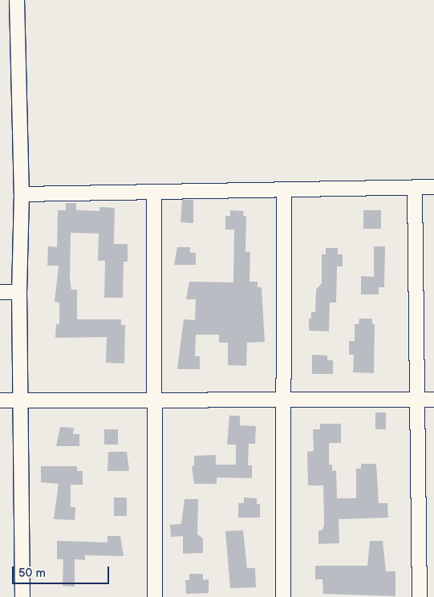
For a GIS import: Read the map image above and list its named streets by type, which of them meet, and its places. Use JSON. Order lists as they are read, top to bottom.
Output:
{
  "scale_bar": "50 m"
}
